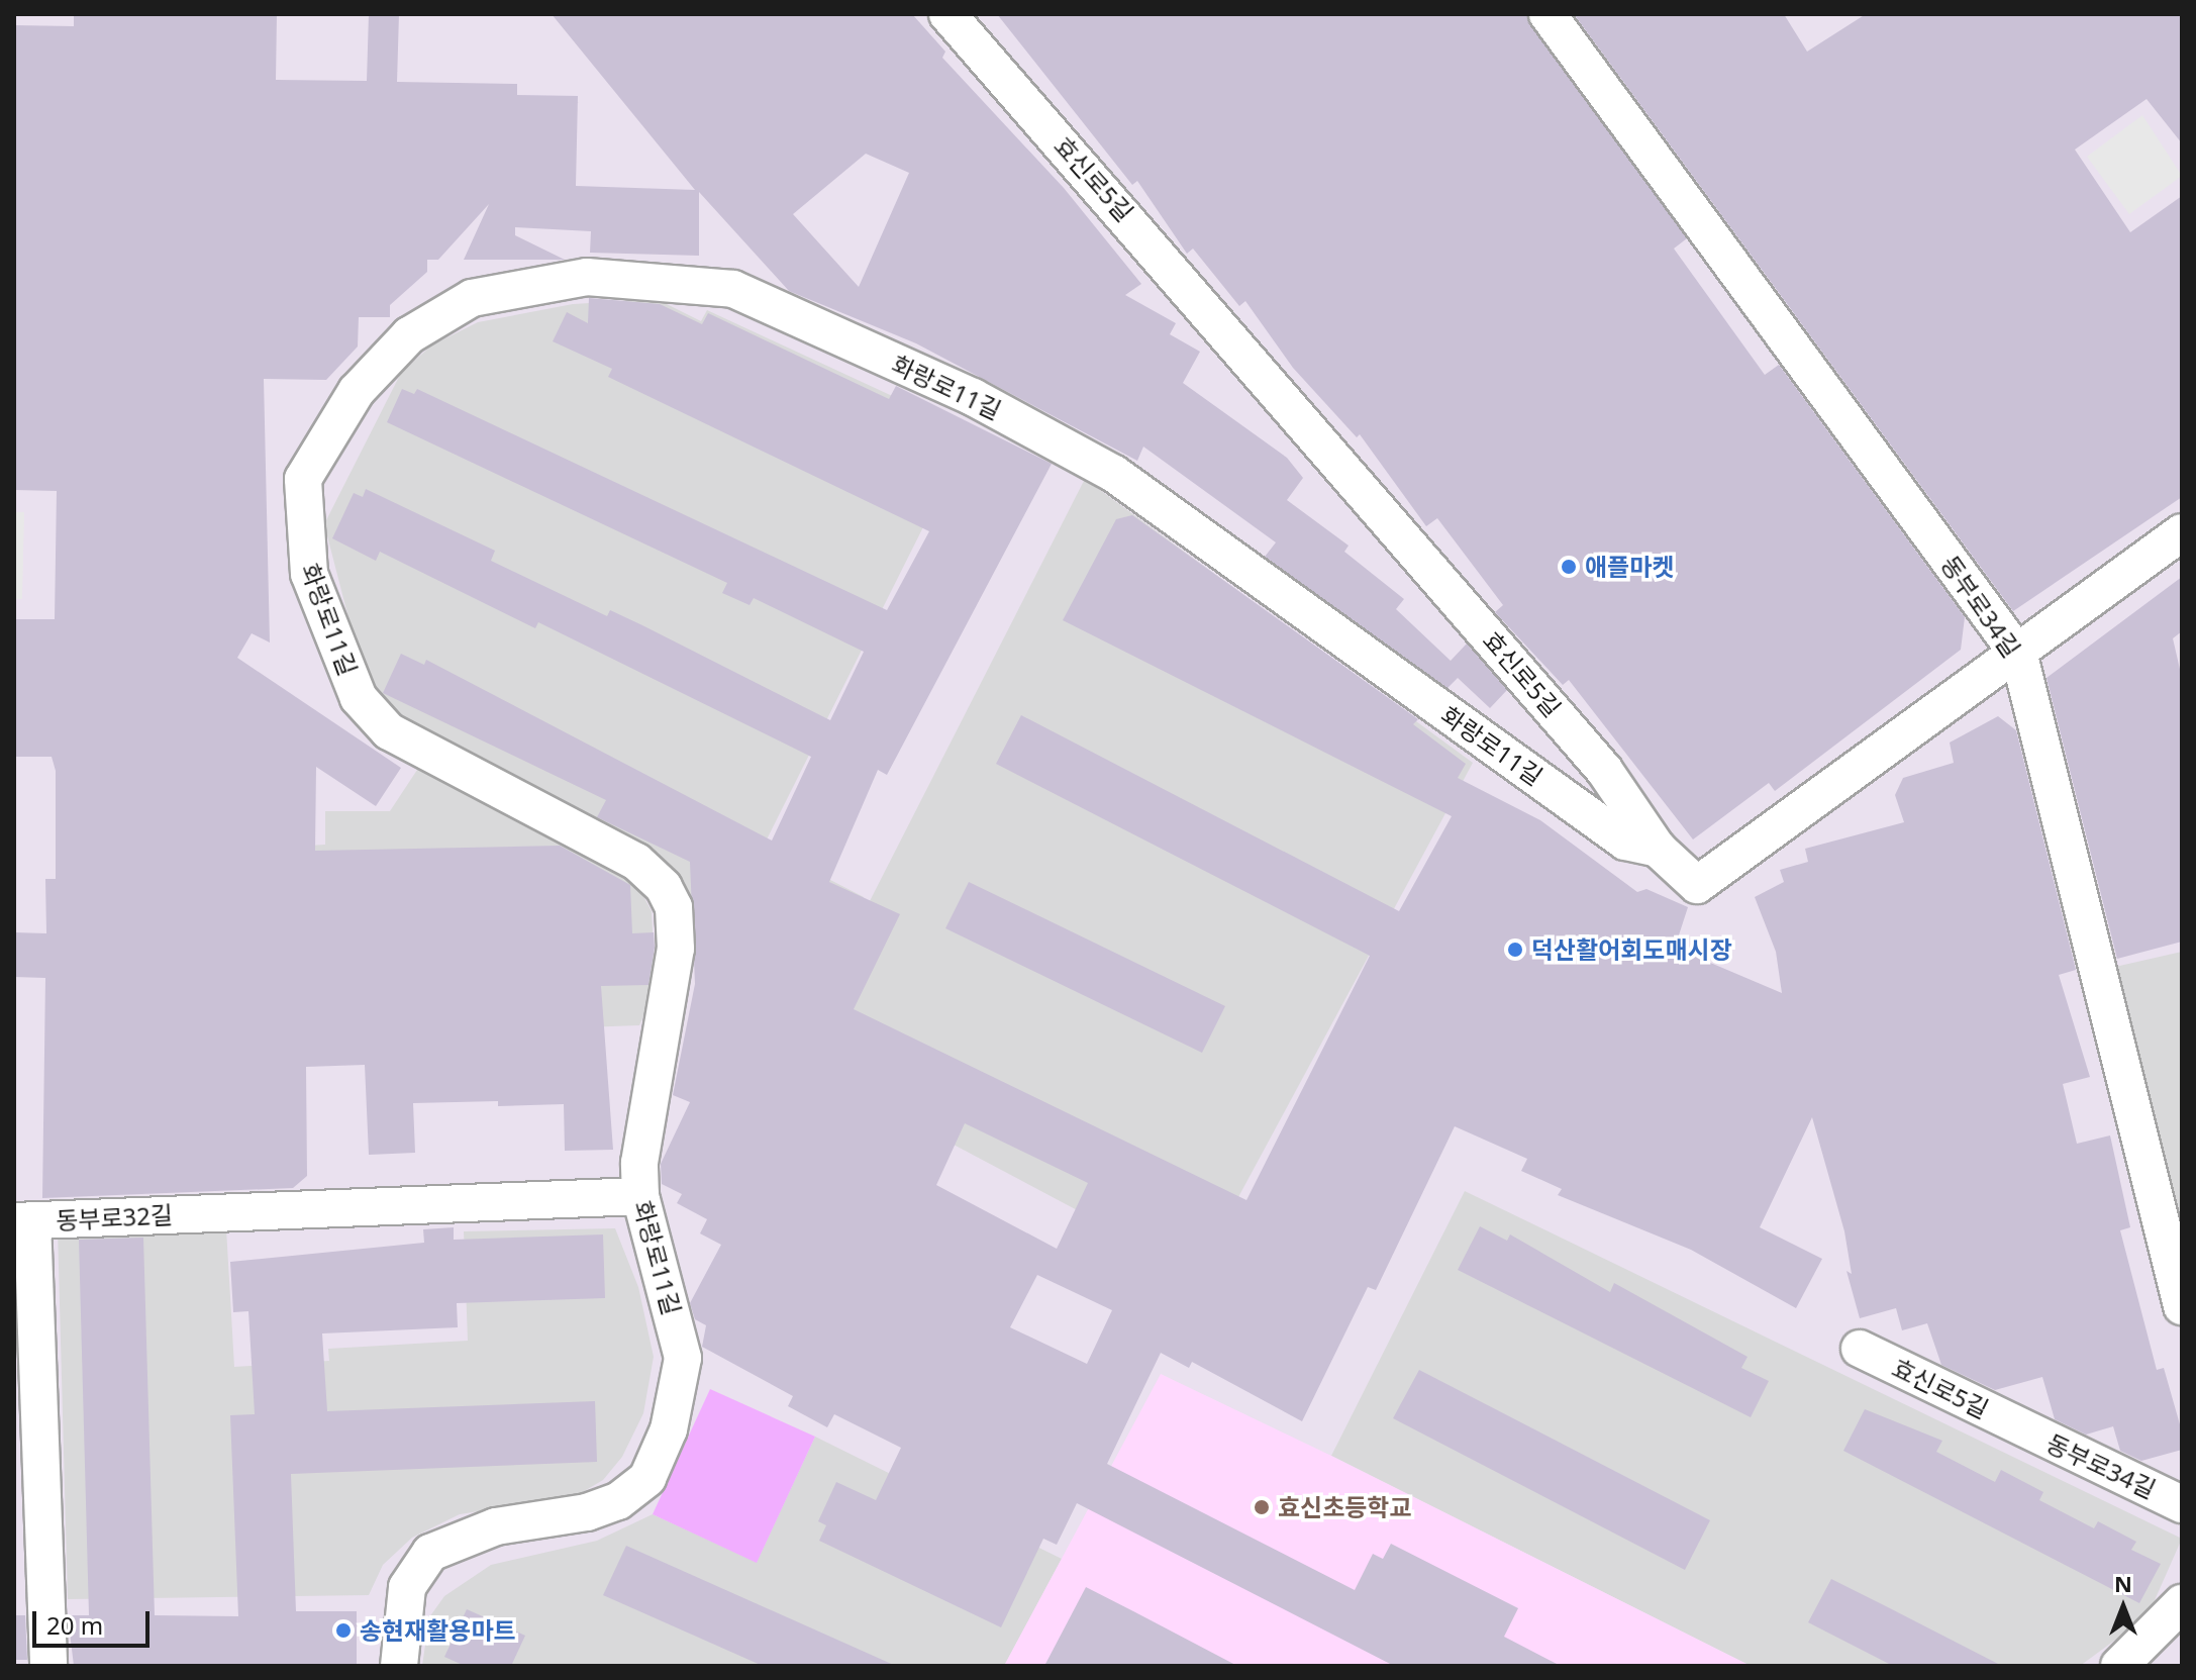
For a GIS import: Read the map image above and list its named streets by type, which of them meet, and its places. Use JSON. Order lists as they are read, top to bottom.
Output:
{
  "streets": {
    "street": [
      "효신로5길",
      "화랑로11길",
      "동부로34길",
      "동부로32길"
    ]
  },
  "crossings": [
    ["효신로5길", "화랑로11길"],
    ["효신로5길", "동부로34길"],
    ["화랑로11길", "동부로32길"]
  ],
  "places": [
    "애플마켓",
    "덕산활어회도매시장",
    "효신초등학교",
    "송현재활용마트"
  ],
  "scale_bar": "20 m",
  "north": "top"
}
